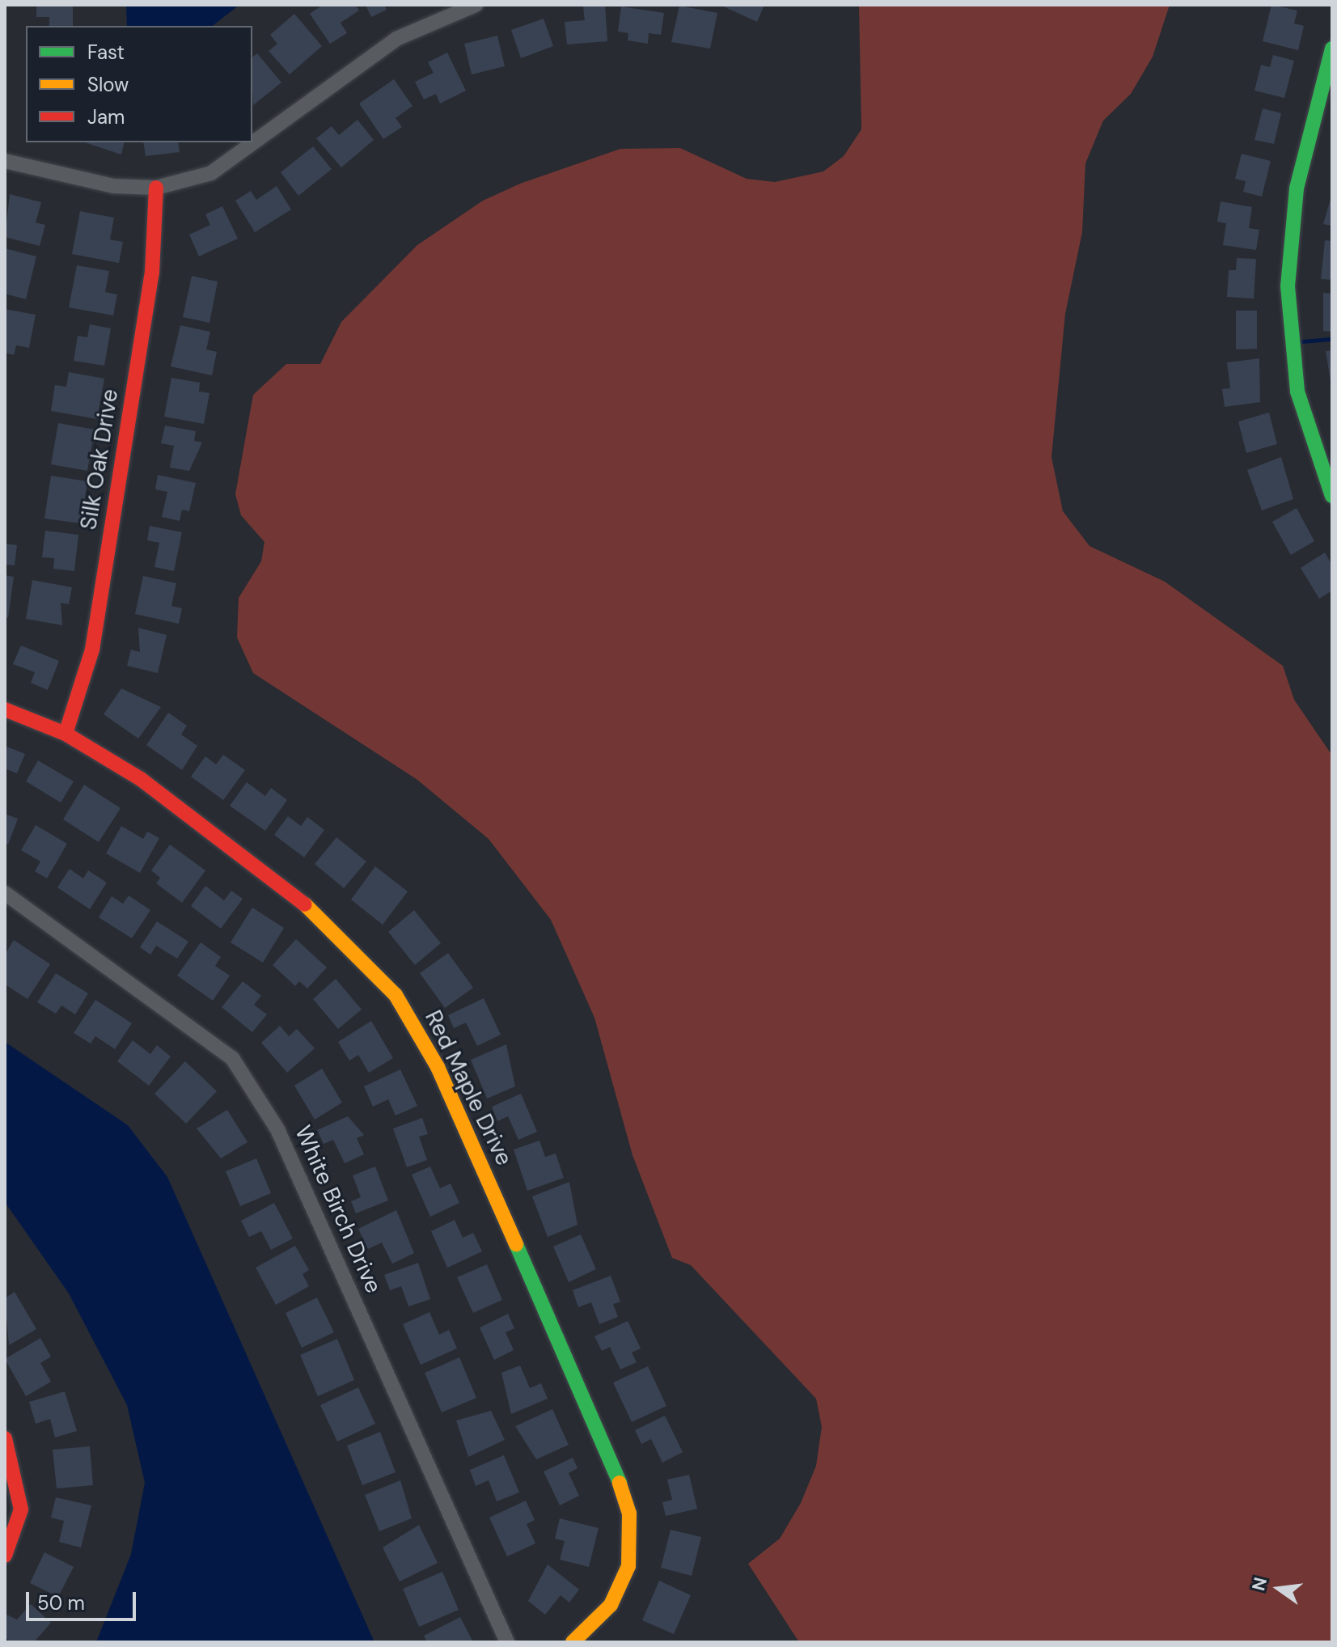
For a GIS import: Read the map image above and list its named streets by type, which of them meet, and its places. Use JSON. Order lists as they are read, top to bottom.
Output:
{
  "streets": {
    "street": ["Silk Oak Drive", "Red Maple Drive", "White Birch Drive"]
  },
  "crossings": [
    ["Silk Oak Drive", "Red Maple Drive"]
  ],
  "legend": ["Fast", "Slow", "Jam"],
  "scale_bar": "50 m",
  "north": "left"
}
